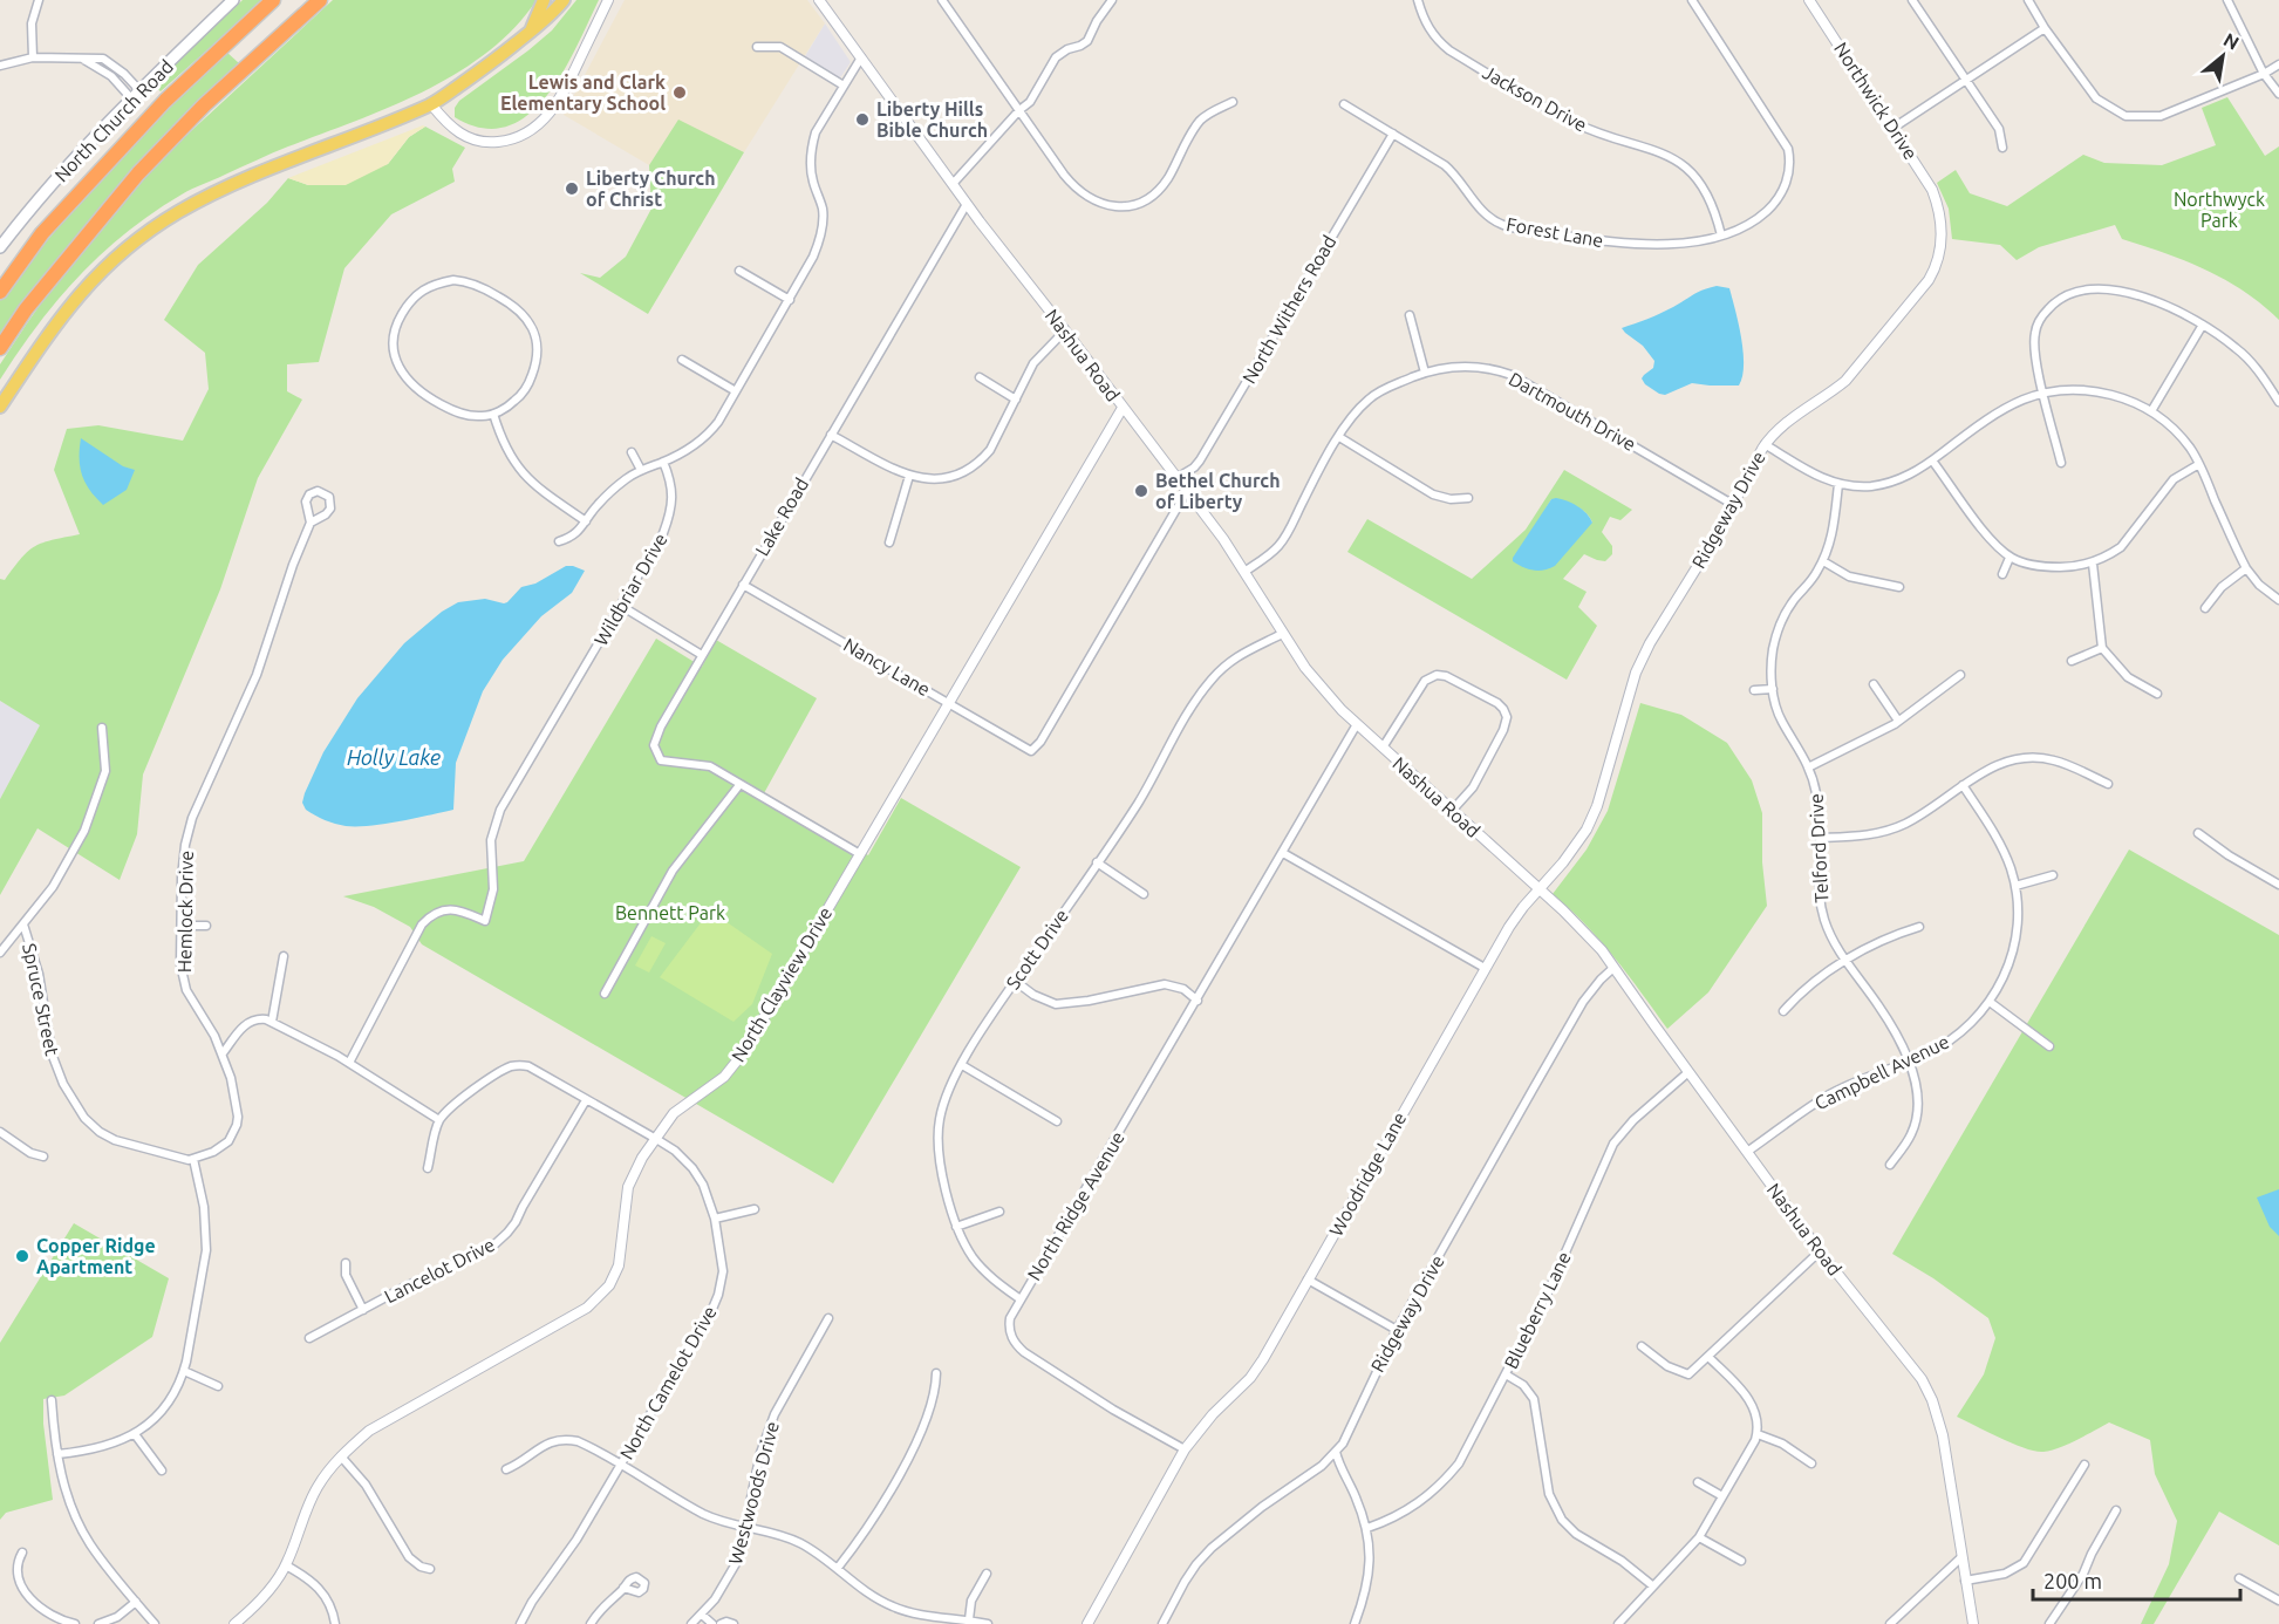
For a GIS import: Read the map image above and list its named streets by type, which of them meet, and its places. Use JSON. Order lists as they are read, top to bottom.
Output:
{
  "streets": {
    "main road": ["North Church Road"],
    "street": [
      "Jackson Drive",
      "Northwick Drive",
      "Forest Lane",
      "North Withers Road",
      "Nashua Road",
      "Dartmouth Drive",
      "Ridgeway Drive",
      "Lake Road",
      "Wildbriar Drive",
      "Nancy Lane",
      "Telford Drive",
      "Hemlock Drive",
      "Scott Drive",
      "North Clayview Drive",
      "Spruce Street",
      "Campbell Avenue",
      "Woodridge Lane",
      "North Ridge Avenue",
      "Lancelot Drive",
      "Blueberry Lane",
      "North Camelot Drive",
      "Westwoods Drive"
    ]
  },
  "crossings": [
    ["Jackson Drive", "Forest Lane"],
    ["Northwick Drive", "Ridgeway Drive"],
    ["Forest Lane", "North Withers Road"],
    ["North Withers Road", "Nashua Road"],
    ["Nashua Road", "Dartmouth Drive"],
    ["Nashua Road", "Ridgeway Drive"],
    ["Nashua Road", "Lake Road"],
    ["Nashua Road", "Nancy Lane"],
    ["Nashua Road", "Scott Drive"],
    ["Nashua Road", "North Clayview Drive"],
    ["Nashua Road", "Campbell Avenue"],
    ["Nashua Road", "Woodridge Lane"],
    ["Nashua Road", "North Ridge Avenue"],
    ["Nashua Road", "Blueberry Lane"],
    ["Dartmouth Drive", "Ridgeway Drive"],
    ["Ridgeway Drive", "Woodridge Lane"],
    ["Lake Road", "Nancy Lane"],
    ["Nancy Lane", "North Clayview Drive"],
    ["Telford Drive", "Campbell Avenue"],
    ["Hemlock Drive", "Spruce Street"],
    ["Scott Drive", "North Ridge Avenue"],
    ["North Clayview Drive", "North Camelot Drive"],
    ["Woodridge Lane", "North Ridge Avenue"],
    ["Lancelot Drive", "North Camelot Drive"]
  ],
  "water": ["Holly Lake"],
  "parks": ["Northwyck Park", "Bennett Park"],
  "places": [
    "Lewis and Clark Elementary School",
    "Liberty Hills Bible Church",
    "Liberty Church of Christ",
    "Bethel Church of Liberty",
    "Copper Ridge Apartment"
  ],
  "scale_bar": "200 m",
  "north": "top right"
}
